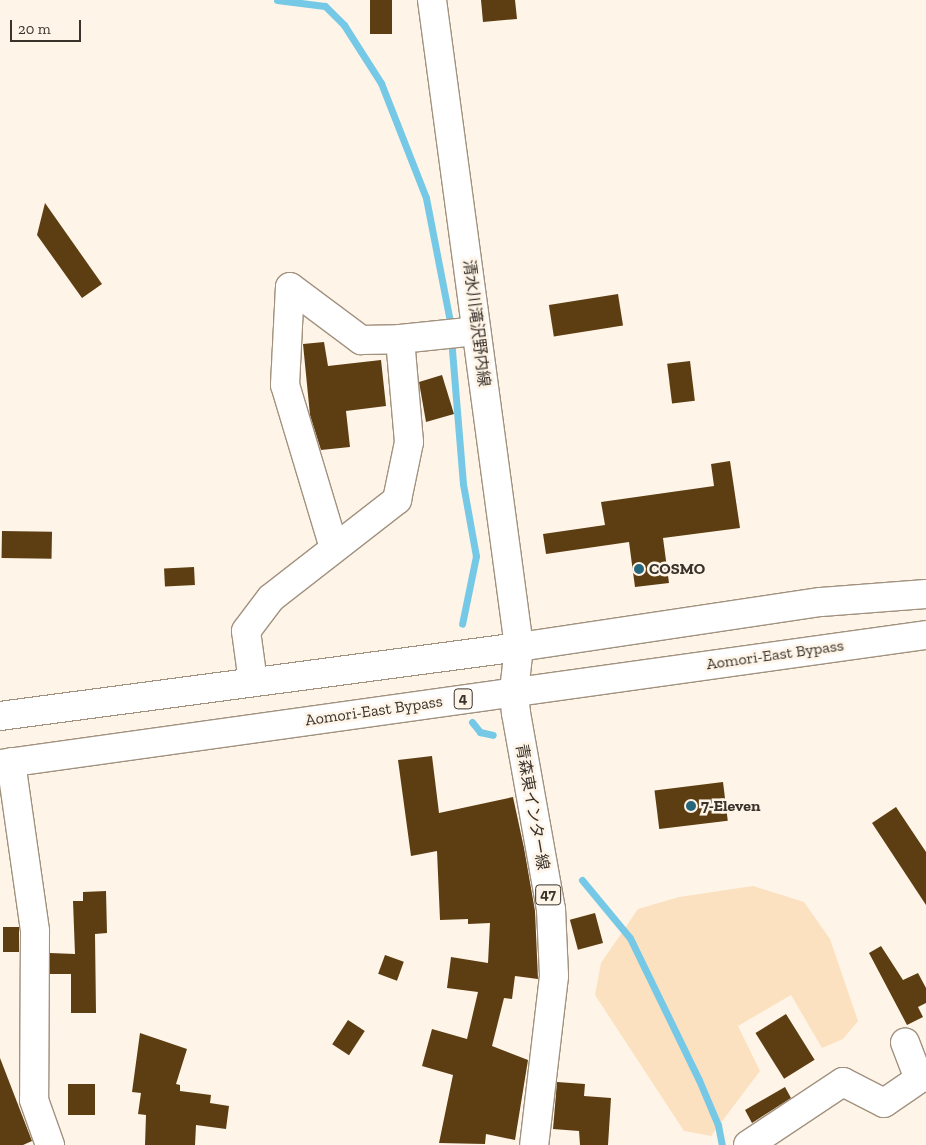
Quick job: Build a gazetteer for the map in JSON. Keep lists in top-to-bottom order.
{
  "streets": {
    "main road": [
      "清水川滝沢野内線",
      "Aomori-East Bypass",
      "4",
      "青森東インター線",
      "47"
    ]
  },
  "crossings": [
    ["清水川滝沢野内線", "青森東インター線"],
    ["Aomori-East Bypass", "青森東インター線"]
  ],
  "places": ["COSMO", "7-Eleven"],
  "scale_bar": "20 m"
}
